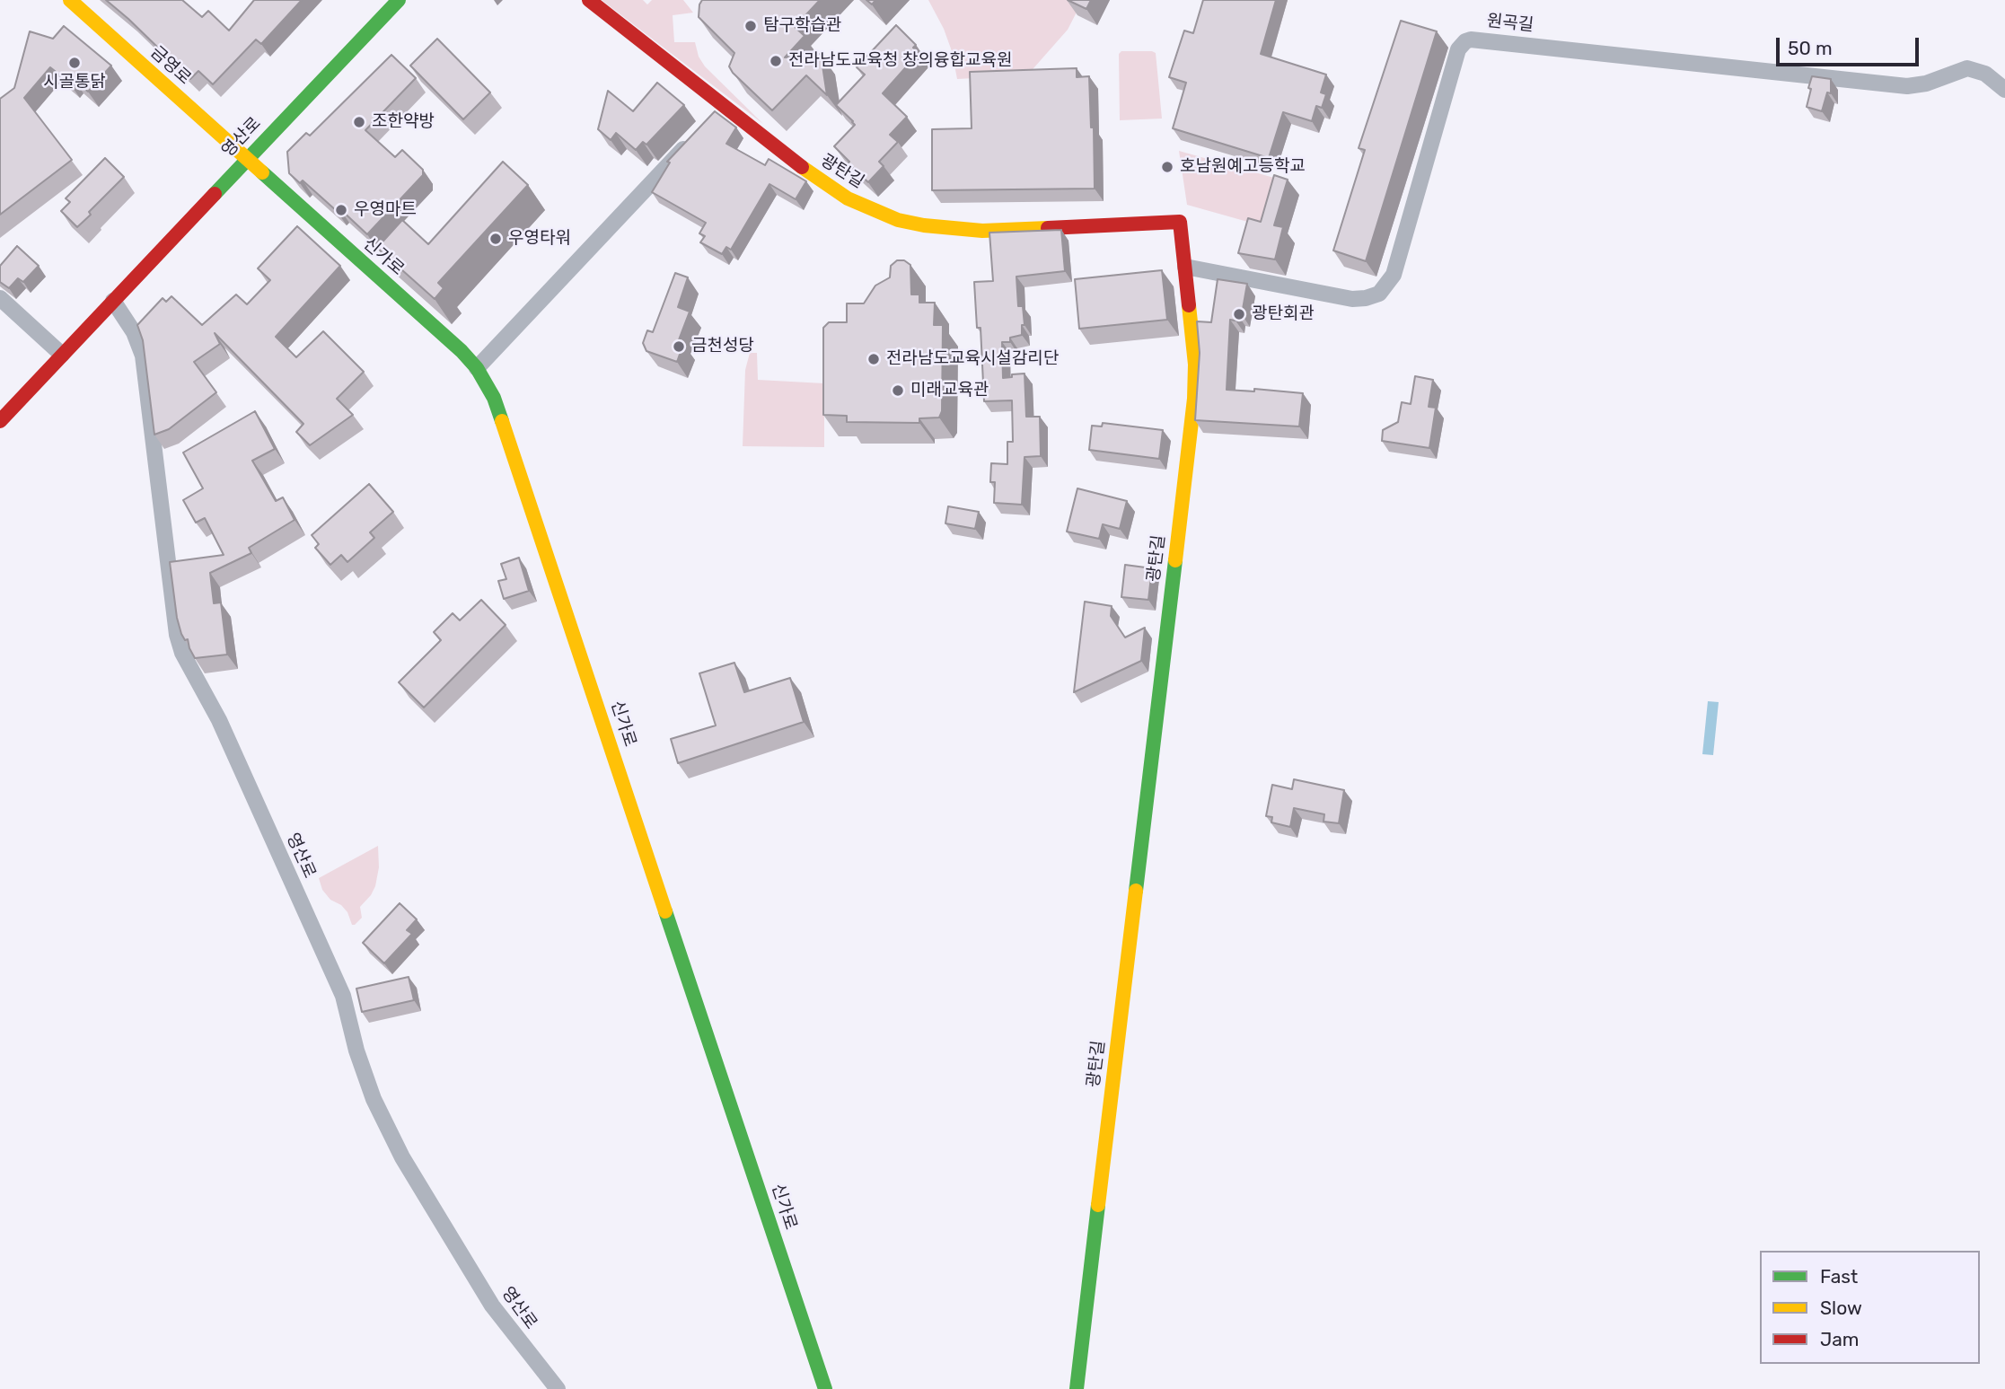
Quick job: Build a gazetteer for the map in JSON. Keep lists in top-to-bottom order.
{
  "streets": {
    "street": [
      "원곡길",
      "금영로",
      "영산로",
      "광탄길",
      "신가로"
    ]
  },
  "crossings": [
    ["원곡길", "광탄길"],
    ["금영로", "영산로"],
    ["금영로", "신가로"],
    ["영산로", "신가로"]
  ],
  "places": [
    "탐구학습관",
    "전라남도교육청 창의융합교육원",
    "시골통닭",
    "조한약방",
    "호남원예고등학교",
    "우영마트",
    "우영타워",
    "광탄회관",
    "금천성당",
    "전라남도교육시설감리단",
    "미래교육관"
  ],
  "legend": ["Fast", "Slow", "Jam"],
  "scale_bar": "50 m"
}
